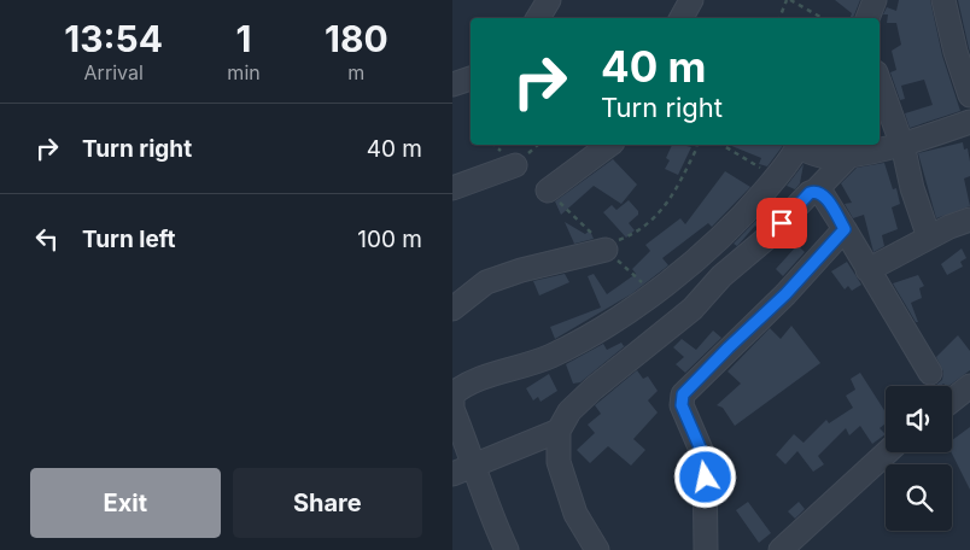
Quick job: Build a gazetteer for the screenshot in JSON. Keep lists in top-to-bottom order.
{
  "page": {
    "eta": [
      "13:54",
      "Arrival",
      "1",
      "min",
      "180",
      "m"
    ],
    "turn": ["40 m", "Turn right"],
    "list": [
      {
        "name": "Turn right",
        "value": "40 m"
      },
      {
        "name": "Turn left",
        "value": "100 m"
      }
    ],
    "buttons": ["Exit", "Share"]
  }
}
